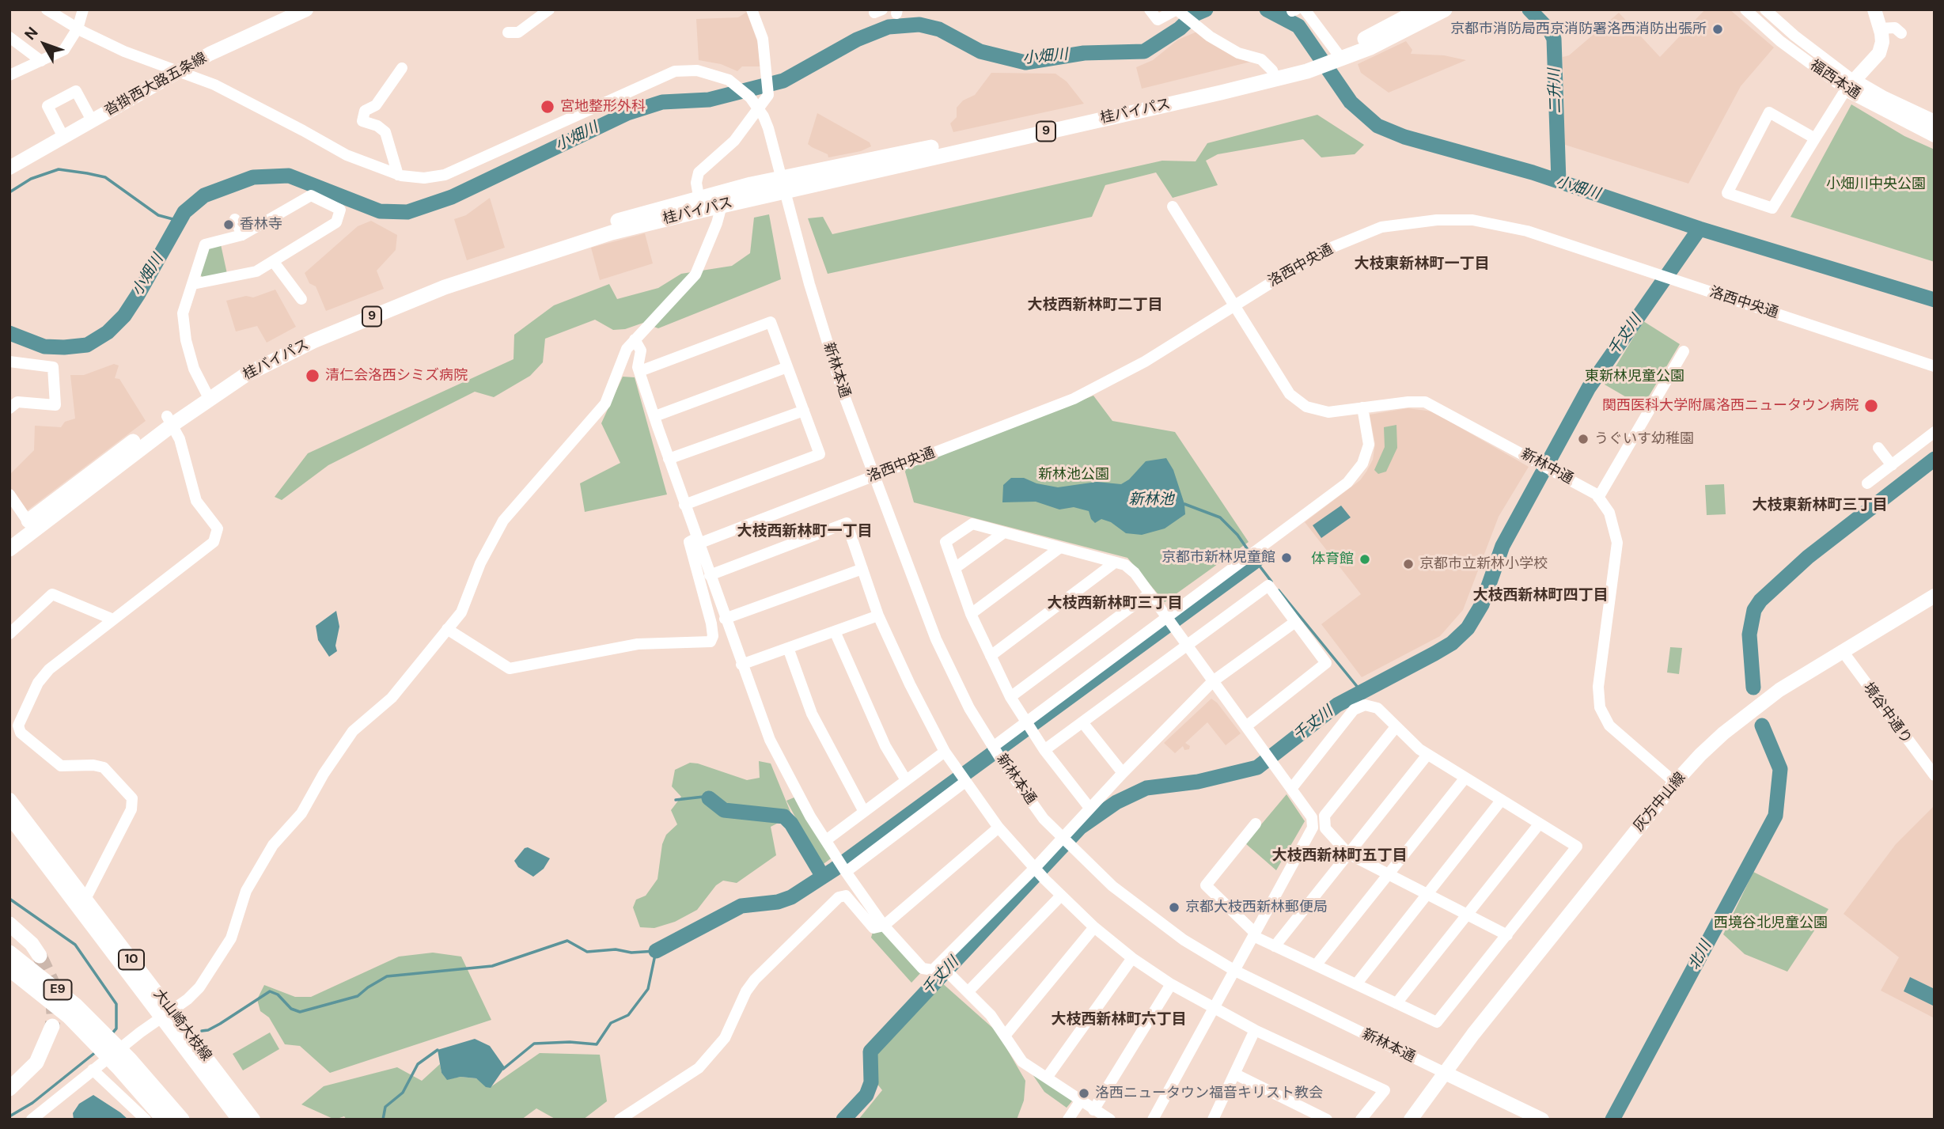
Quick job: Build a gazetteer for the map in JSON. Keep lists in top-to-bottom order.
{
  "streets": {
    "highway": ["桂バイパス", "9", "E9"],
    "main road": [
      "福西本通",
      "沓掛西大路五条線",
      "新林本通",
      "灰方中山線",
      "10",
      "大山崎大枝線"
    ],
    "street": ["洛西中央通", "新林中通", "境谷中通り"]
  },
  "crossings": [
    ["桂バイパス", "新林本通"],
    ["洛西中央通", "新林本通"],
    ["洛西中央通", "新林中通"],
    ["新林本通", "灰方中山線"],
    ["境谷中通り", "灰方中山線"]
  ],
  "districts": [
    "大枝東新林町一丁目",
    "大枝西新林町二丁目",
    "大枝東新林町三丁目",
    "大枝西新林町一丁目",
    "大枝西新林町四丁目",
    "大枝西新林町三丁目",
    "大枝西新林町五丁目",
    "大枝西新林町六丁目"
  ],
  "water": [
    "小畑川",
    "二升川",
    "千丈川",
    "新林池",
    "北川"
  ],
  "parks": [
    "小畑川中央公園",
    "東新林児童公園",
    "新林池公園",
    "西境谷北児童公園"
  ],
  "places": [
    "京都市消防局西京消防署洛西消防出張所",
    "宮地整形外科",
    "香林寺",
    "清仁会洛西シミズ病院",
    "関西医科大学附属洛西ニュータウン病院",
    "うぐいす幼稚園",
    "京都市新林児童館",
    "体育館",
    "京都市立新林小学校",
    "京都大枝西新林郵便局",
    "洛西ニュータウン福音キリスト教会"
  ],
  "north": "top left"
}
